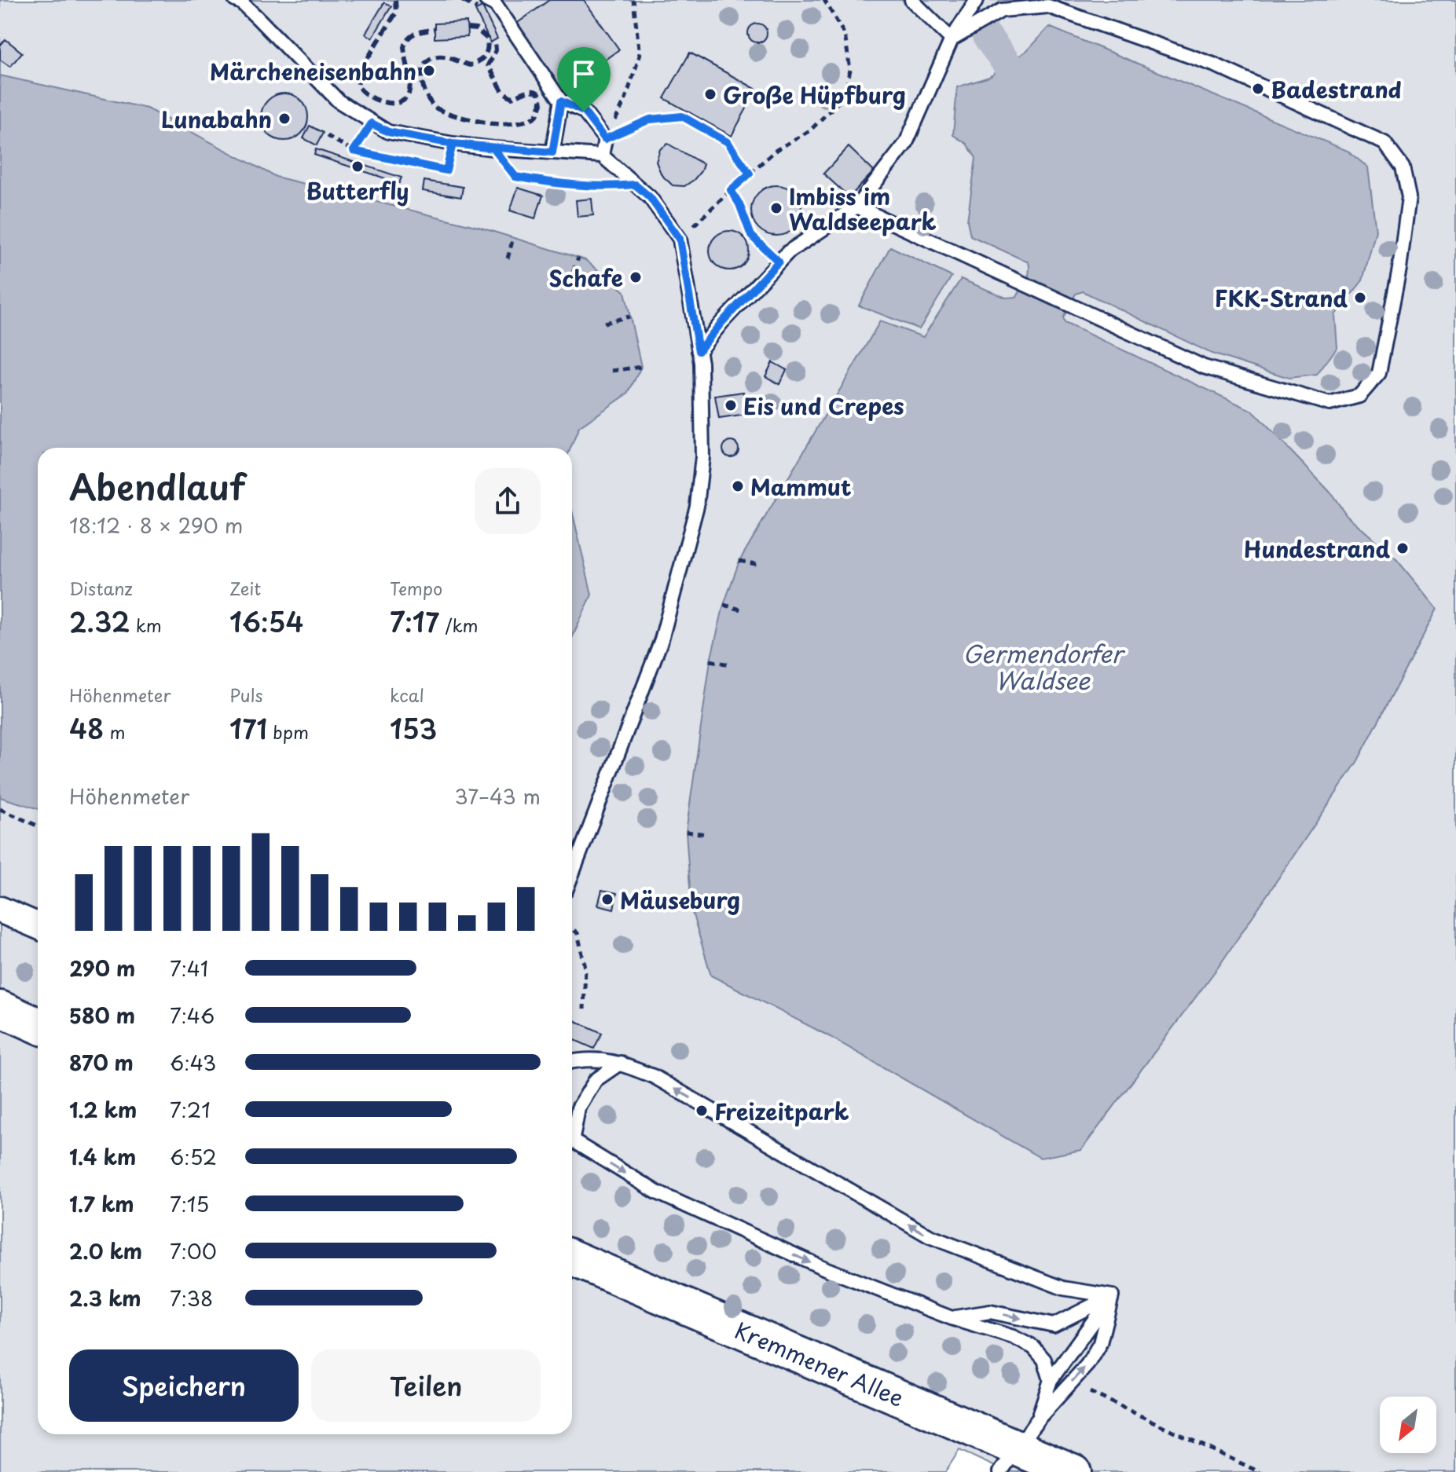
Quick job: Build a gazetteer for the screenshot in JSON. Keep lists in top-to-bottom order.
{
  "streets": {
    "main road": ["Kremmener Allee"]
  },
  "water": ["Germendorfer Waldsee"],
  "places": [
    "Märcheneisenbahn",
    "Badestrand",
    "Große Hüpfburg",
    "Lunabahn",
    "Butterfly",
    "Imbiss im Waldseepark",
    "Schafe",
    "FKK-Strand",
    "Eis und Crepes",
    "Mammut",
    "Hundestrand",
    "Mäuseburg",
    "Freizeitpark"
  ],
  "north": "bottom left",
  "page": {
    "heading": ["Abendlauf", "18:12 · 8 × 290 m"],
    "stats": [
      ["Distanz", "2.32 km"],
      ["Zeit", "16:54"],
      ["Tempo", "7:17 /km"],
      ["Höhenmeter", "48 m"],
      ["Puls", "171 bpm"],
      ["kcal", "153"]
    ],
    "chart": ["Höhenmeter", "37–43 m"],
    "list": [
      {
        "name": "290 m",
        "note": "7:41"
      },
      {
        "name": "580 m",
        "note": "7:46"
      },
      {
        "name": "870 m",
        "note": "6:43"
      },
      {
        "name": "1.2 km",
        "note": "7:21"
      },
      {
        "name": "1.4 km",
        "note": "6:52"
      },
      {
        "name": "1.7 km",
        "note": "7:15"
      },
      {
        "name": "2.0 km",
        "note": "7:00"
      },
      {
        "name": "2.3 km",
        "note": "7:38"
      }
    ],
    "buttons": ["Speichern", "Teilen"]
  }
}
